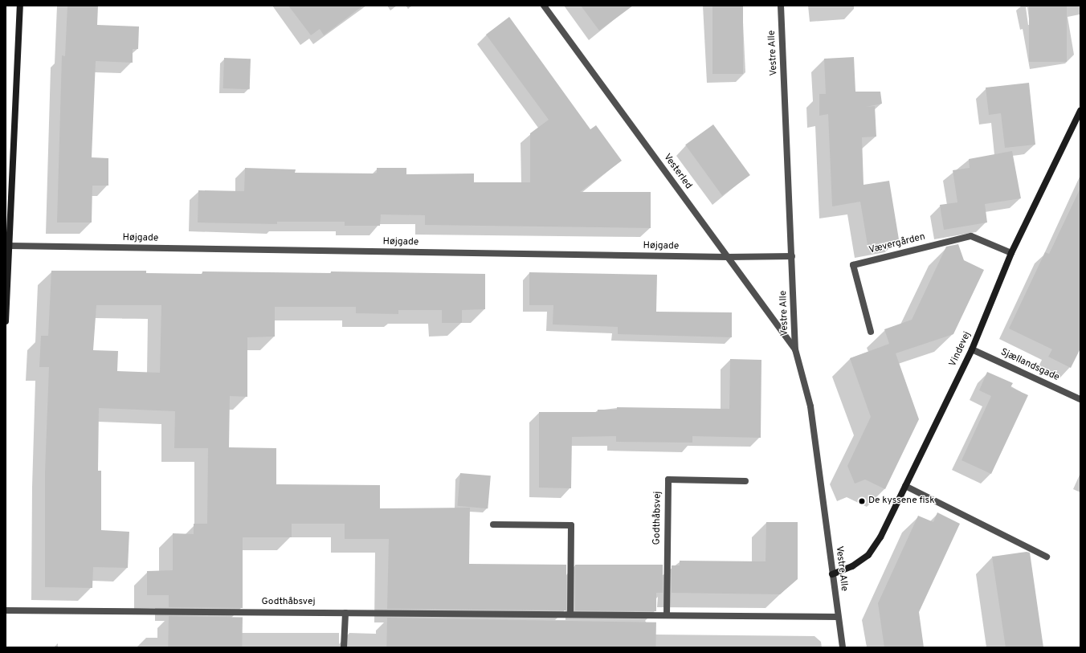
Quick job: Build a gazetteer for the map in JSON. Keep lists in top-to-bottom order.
{
  "streets": {
    "street": [
      "Vestre Alle",
      "Vesterled",
      "Højgade",
      "Vævergården",
      "Vindevej",
      "Sjællandsgade",
      "Godthåbsvej"
    ]
  },
  "crossings": [
    ["Vestre Alle", "Vesterled"],
    ["Vestre Alle", "Højgade"],
    ["Vestre Alle", "Vindevej"],
    ["Vestre Alle", "Godthåbsvej"],
    ["Vesterled", "Højgade"],
    ["Vævergården", "Vindevej"],
    ["Vindevej", "Sjællandsgade"]
  ],
  "places": ["De kyssene fisk"]
}
